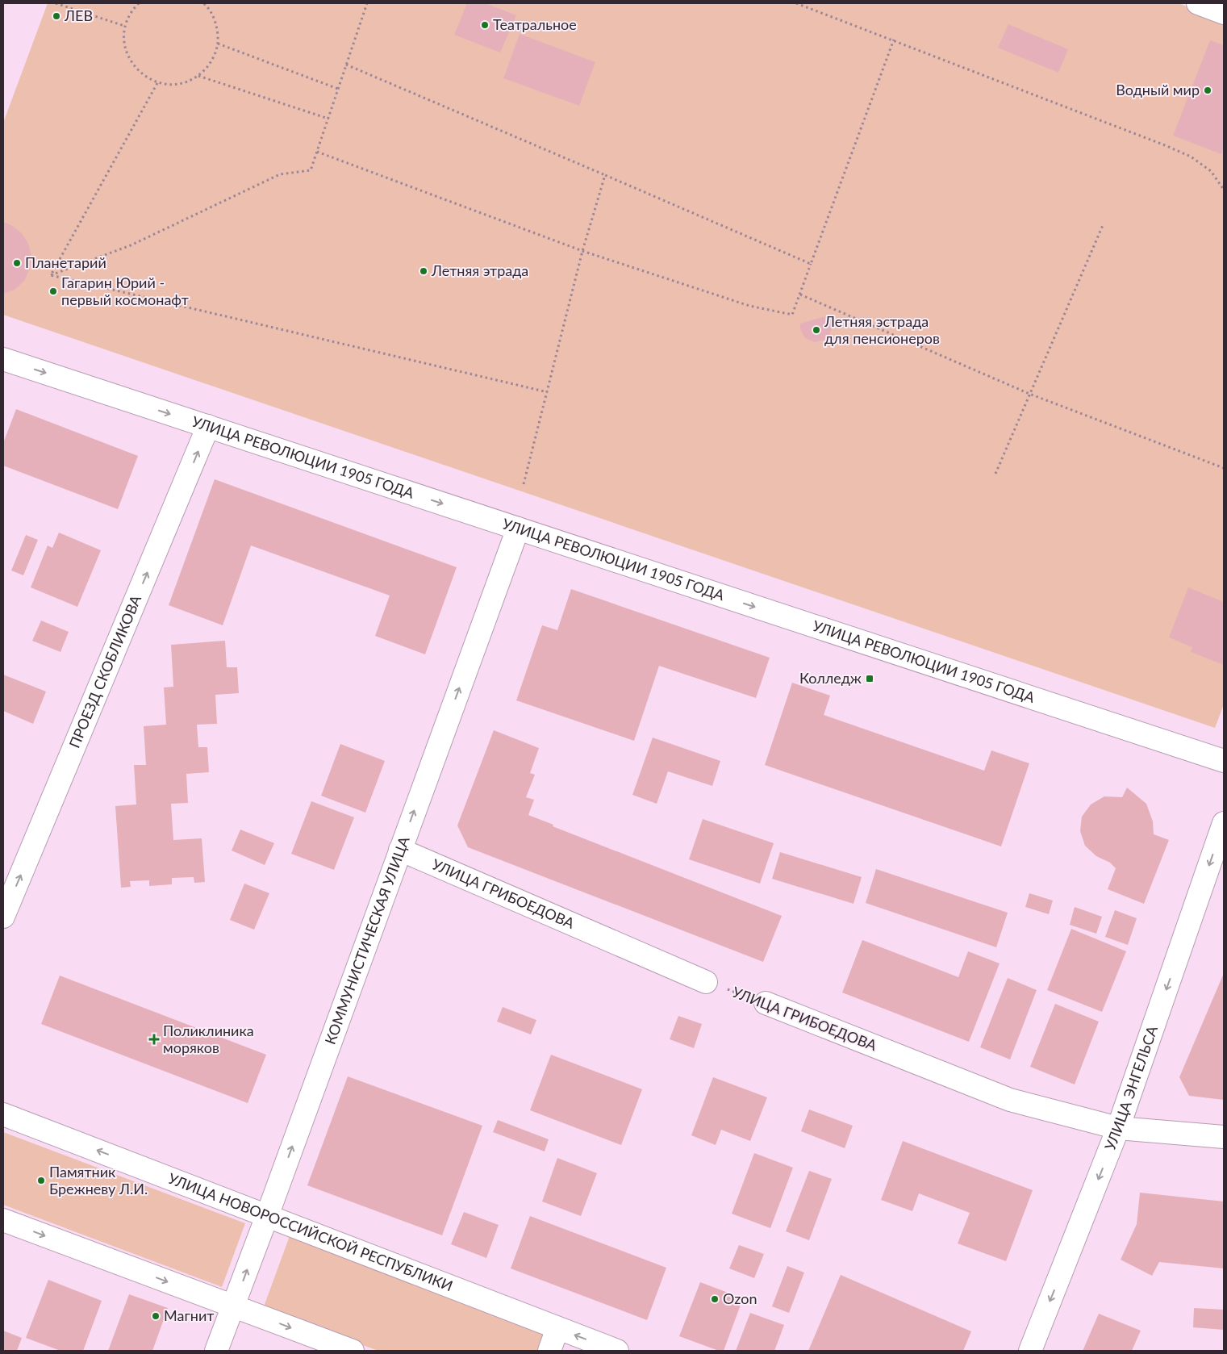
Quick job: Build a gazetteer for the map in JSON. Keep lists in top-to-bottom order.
{
  "streets": {
    "street": [
      "УЛИЦА РЕВОЛЮЦИИ 1905 ГОДА",
      "ПРОЕЗД СКОБЛИКОВА",
      "УЛИЦА ГРИБОЕДОВА",
      "КОММУНИСТИЧЕСКАЯ УЛИЦА",
      "УЛИЦА ЭНГЕЛЬСА",
      "УЛИЦА НОВОРОССИЙСКОЙ РЕСПУБЛИКИ"
    ]
  },
  "crossings": [
    ["УЛИЦА РЕВОЛЮЦИИ 1905 ГОДА", "ПРОЕЗД СКОБЛИКОВА"],
    ["УЛИЦА РЕВОЛЮЦИИ 1905 ГОДА", "КОММУНИСТИЧЕСКАЯ УЛИЦА"],
    ["УЛИЦА ГРИБОЕДОВА", "КОММУНИСТИЧЕСКАЯ УЛИЦА"],
    ["УЛИЦА ГРИБОЕДОВА", "УЛИЦА ЭНГЕЛЬСА"],
    ["КОММУНИСТИЧЕСКАЯ УЛИЦА", "УЛИЦА НОВОРОССИЙСКОЙ РЕСПУБЛИКИ"]
  ],
  "one_way": [
    "УЛИЦА РЕВОЛЮЦИИ 1905 ГОДА",
    "ПРОЕЗД СКОБЛИКОВА",
    "КОММУНИСТИЧЕСКАЯ УЛИЦА",
    "УЛИЦА ЭНГЕЛЬСА"
  ],
  "places": {
    "other": [
      "ЛЕВ",
      "Театральное",
      "Водный мир",
      "Планетарий",
      "Летняя этрада",
      "Гагарин Юрий - первый космонафт",
      "Летняя эстрада для пенсионеров",
      "Памятник Брежневу Л.И.",
      "Ozon",
      "Магнит"
    ],
    "transit": ["Колледж"],
    "health": ["Поликлиника моряков"]
  }
}
